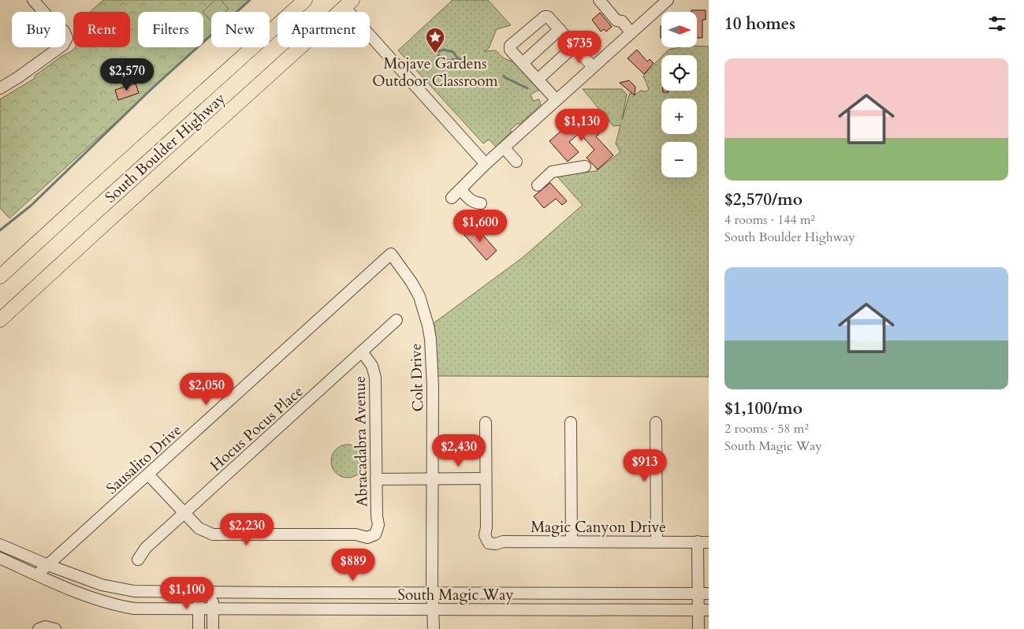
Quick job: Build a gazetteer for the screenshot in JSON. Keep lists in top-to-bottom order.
{
  "streets": {
    "main road": ["South Boulder Highway"],
    "street": [
      "Colt Drive",
      "Hocus Pocus Place",
      "Abracadabra Avenue",
      "Sausalito Drive",
      "Magic Canyon Drive",
      "South Magic Way"
    ]
  },
  "crossings": [
    ["Colt Drive", "Sausalito Drive"],
    ["Colt Drive", "South Magic Way"],
    ["Hocus Pocus Place", "Abracadabra Avenue"],
    ["Sausalito Drive", "South Magic Way"]
  ],
  "places": {
    "place": ["Mojave Gardens Outdoor Classroom"]
  },
  "north": "right",
  "page": {
    "heading": "10 homes",
    "map_buttons": ["+", "−"],
    "chip": [
      "Buy",
      "Rent",
      "Filters",
      "New",
      "Apartment"
    ],
    "price": [
      "$735",
      "$2,570",
      "$1,130",
      "$1,600",
      "$2,050",
      "$2,430",
      "$913",
      "$2,230",
      "$889",
      "$1,100"
    ],
    "list": [
      {
        "name": "$2,570/mo",
        "note": "4 rooms · 144 m² · South Boulder Highway"
      },
      {
        "name": "$1,100/mo",
        "note": "2 rooms · 58 m² · South Magic Way"
      }
    ]
  }
}
